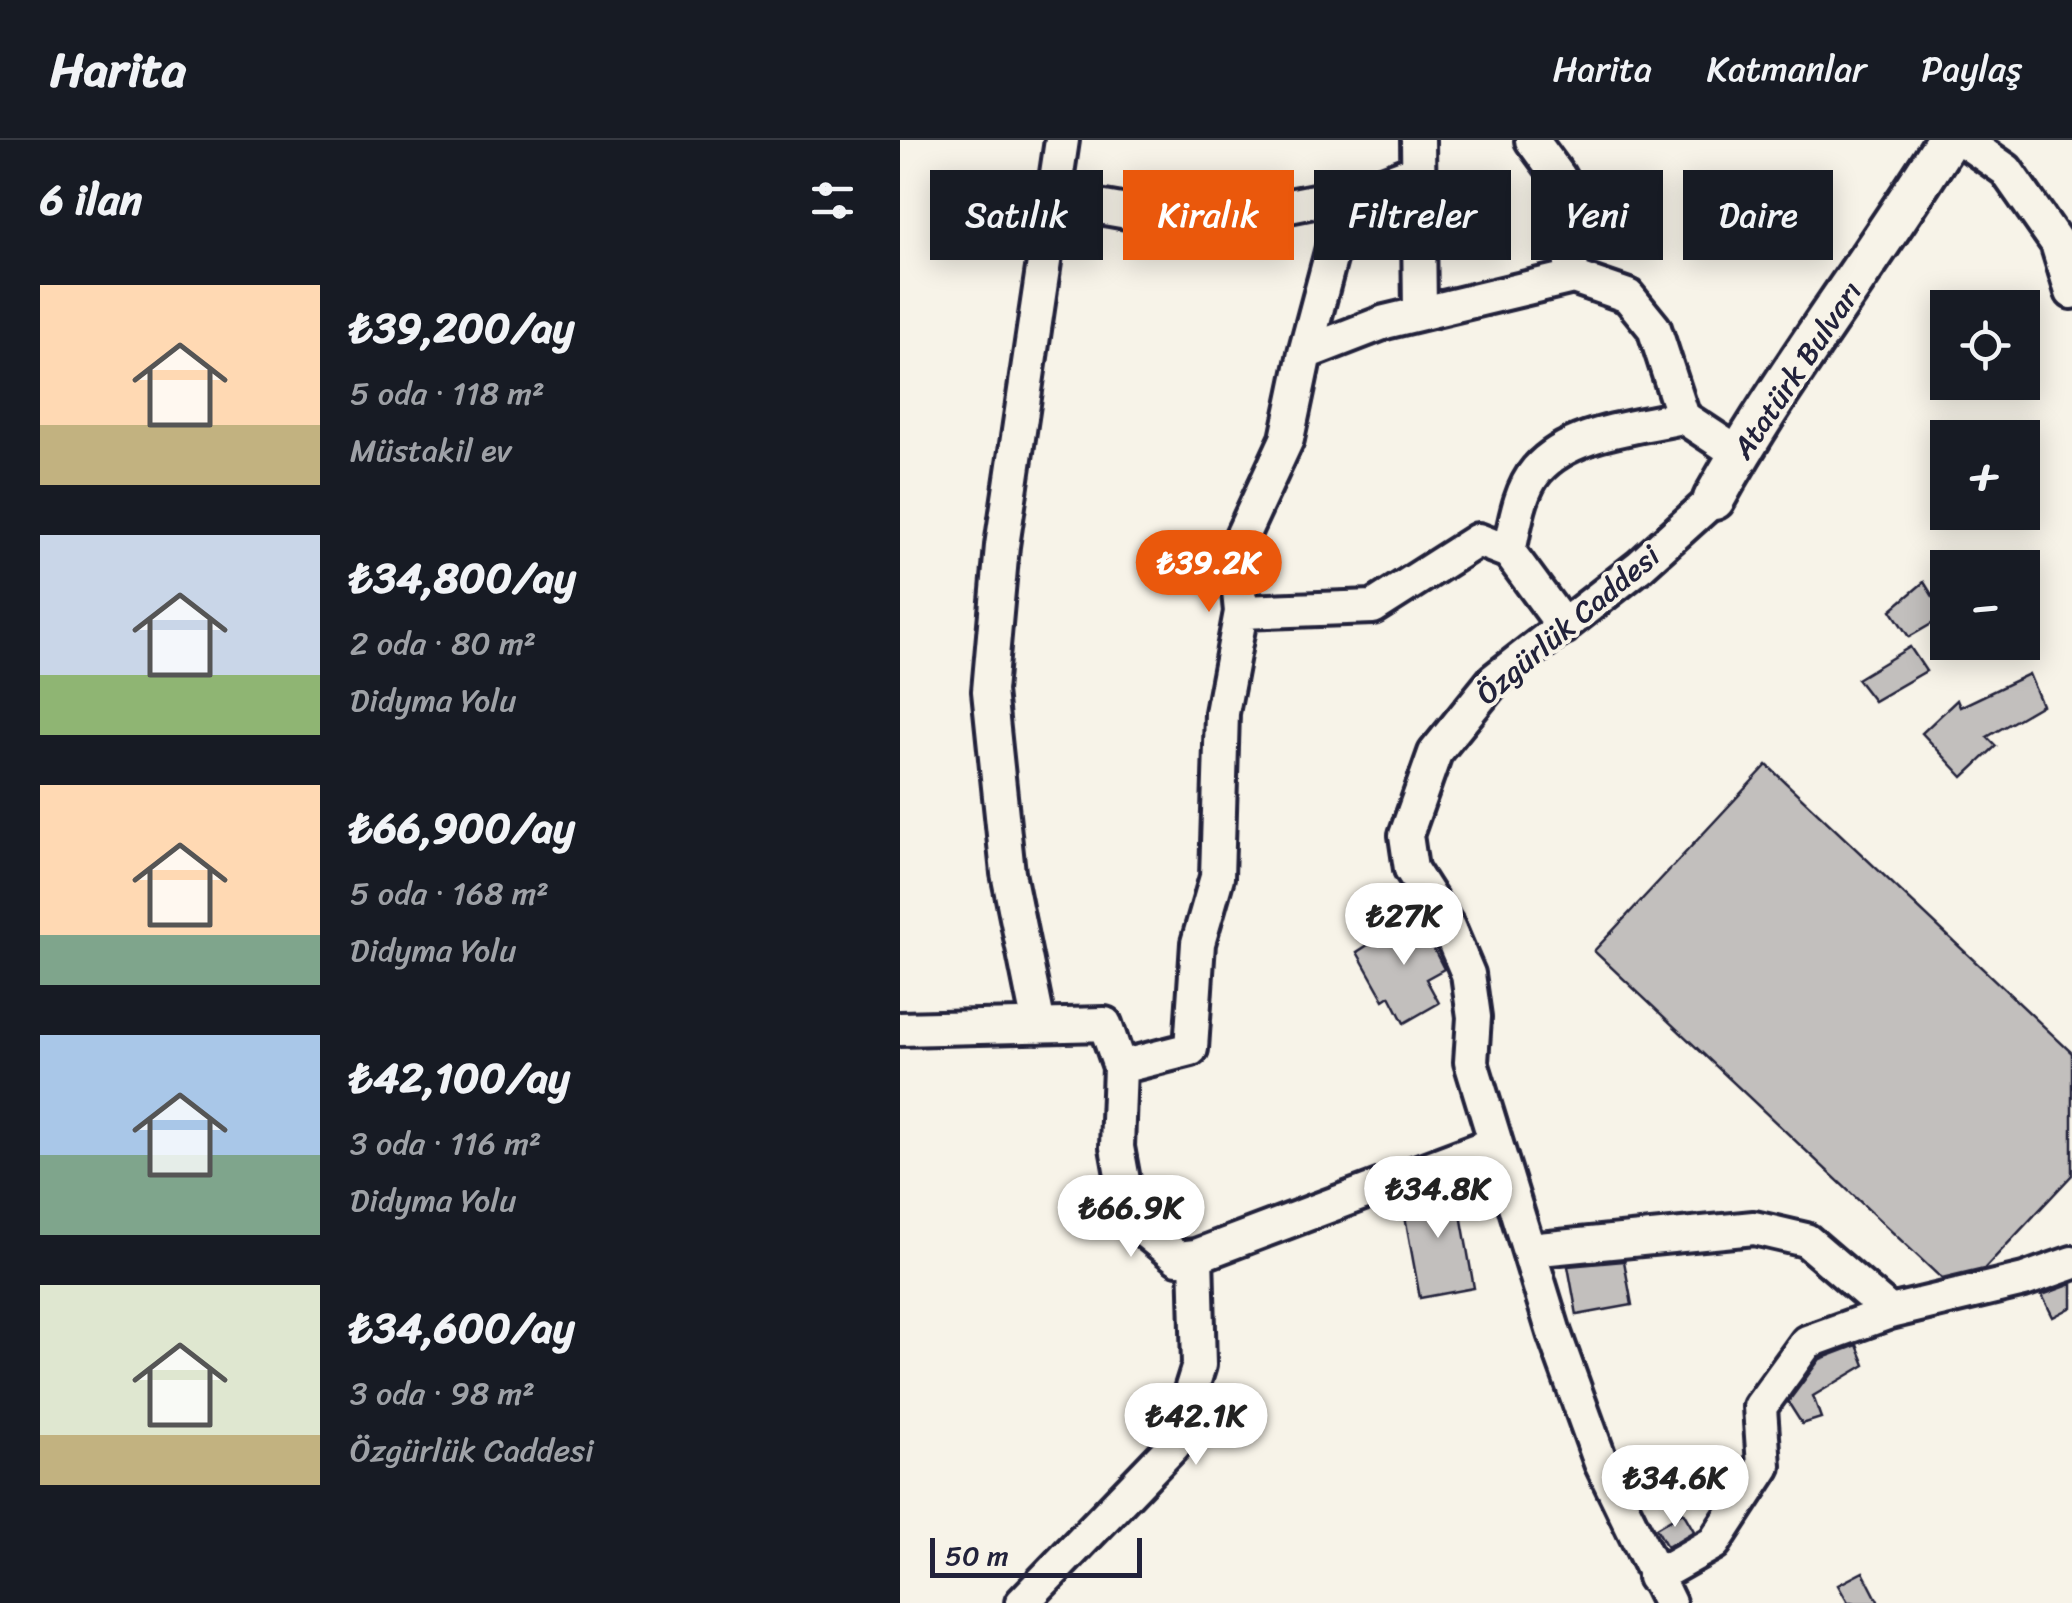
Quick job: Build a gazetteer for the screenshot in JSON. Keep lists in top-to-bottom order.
{
  "streets": {
    "main road": ["Atatürk Bulvarı"],
    "street": ["Özgürlük Caddesi"]
  },
  "crossings": [
    ["Atatürk Bulvarı", "Özgürlük Caddesi"]
  ],
  "scale_bar": "50 m",
  "page": {
    "header": "Harita",
    "nav": ["Harita", "Katmanlar", "Paylaş"],
    "heading": "6 ilan",
    "chip": [
      "Satılık",
      "Kiralık",
      "Filtreler",
      "Yeni",
      "Daire"
    ],
    "list": [
      {
        "name": "₺39,200/ay",
        "note": "5 oda · 118 m² · Müstakil ev"
      },
      {
        "name": "₺34,800/ay",
        "note": "2 oda · 80 m² · Didyma Yolu"
      },
      {
        "name": "₺66,900/ay",
        "note": "5 oda · 168 m² · Didyma Yolu"
      },
      {
        "name": "₺42,100/ay",
        "note": "3 oda · 116 m² · Didyma Yolu"
      },
      {
        "name": "₺34,600/ay",
        "note": "3 oda · 98 m² · Özgürlük Caddesi"
      }
    ],
    "map_buttons": ["+", "−"],
    "price": [
      "₺39.2K",
      "₺27K",
      "₺34.8K",
      "₺66.9K",
      "₺42.1K",
      "₺34.6K"
    ],
    "scale": "50 m"
  }
}
